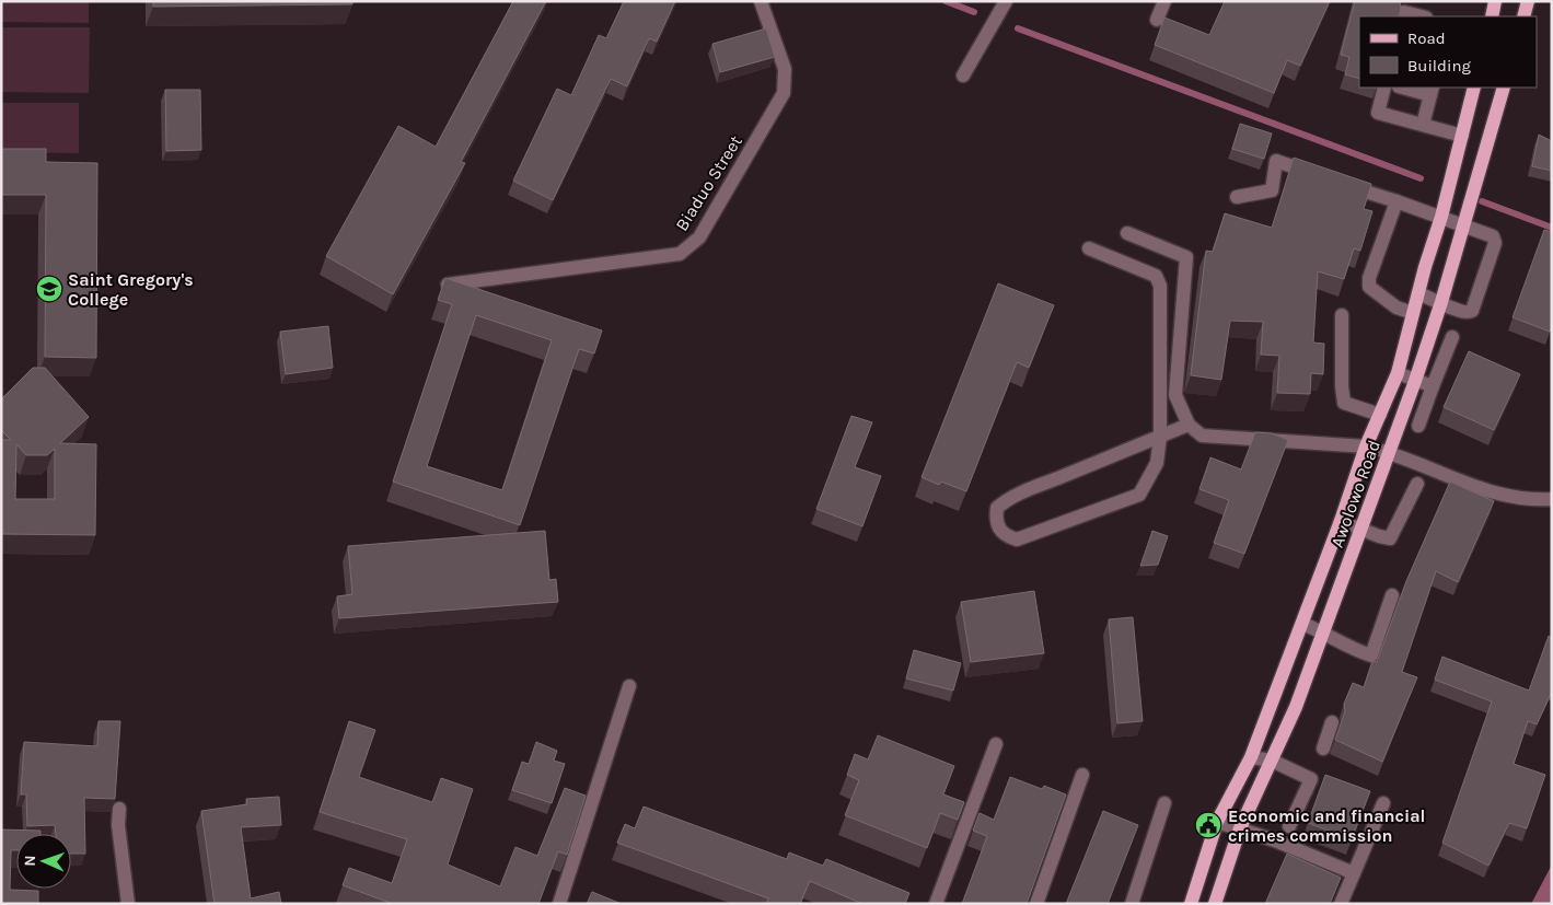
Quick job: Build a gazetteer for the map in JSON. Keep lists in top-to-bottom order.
{
  "streets": {
    "main road": ["Awolowo Road"],
    "street": ["Biaduo Street"]
  },
  "places": {
    "school or university": ["Saint Gregory's College"],
    "public building": ["Economic and financial crimes commission"]
  },
  "legend": ["Road", "Building"],
  "north": "left"
}
